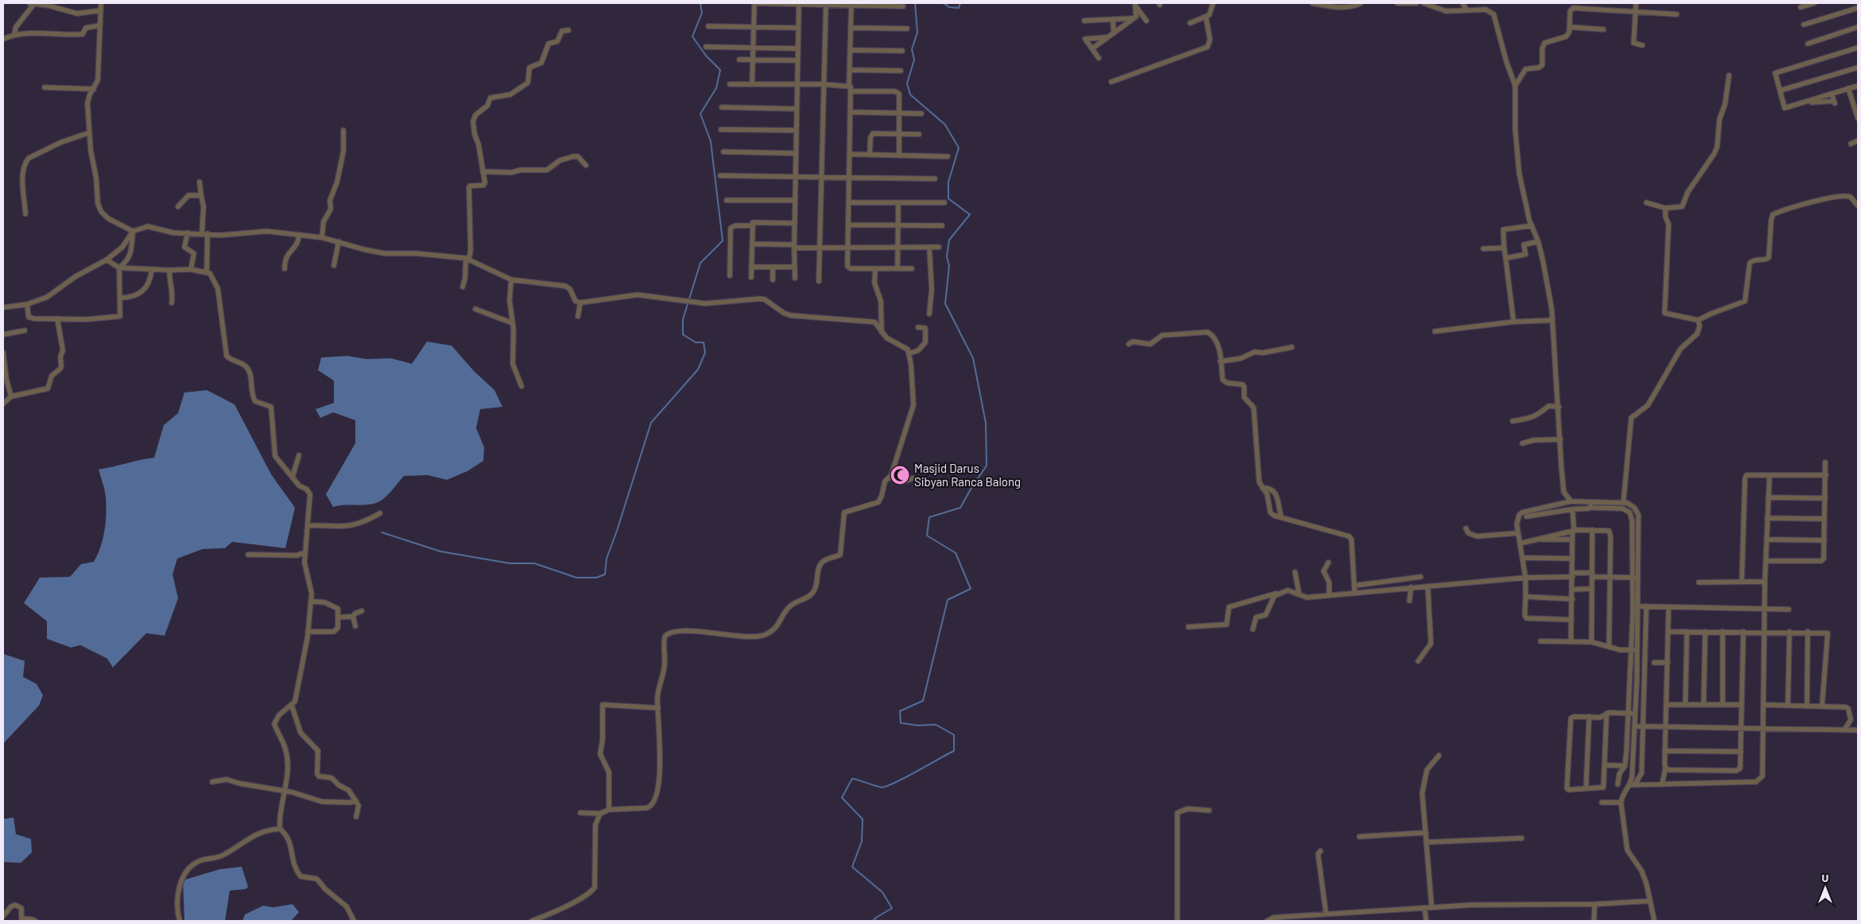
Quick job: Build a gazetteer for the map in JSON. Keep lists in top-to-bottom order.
{
  "places": {
    "mosque": ["Masjid Darus Sibyan Ranca Balong"]
  },
  "north": "top"
}
